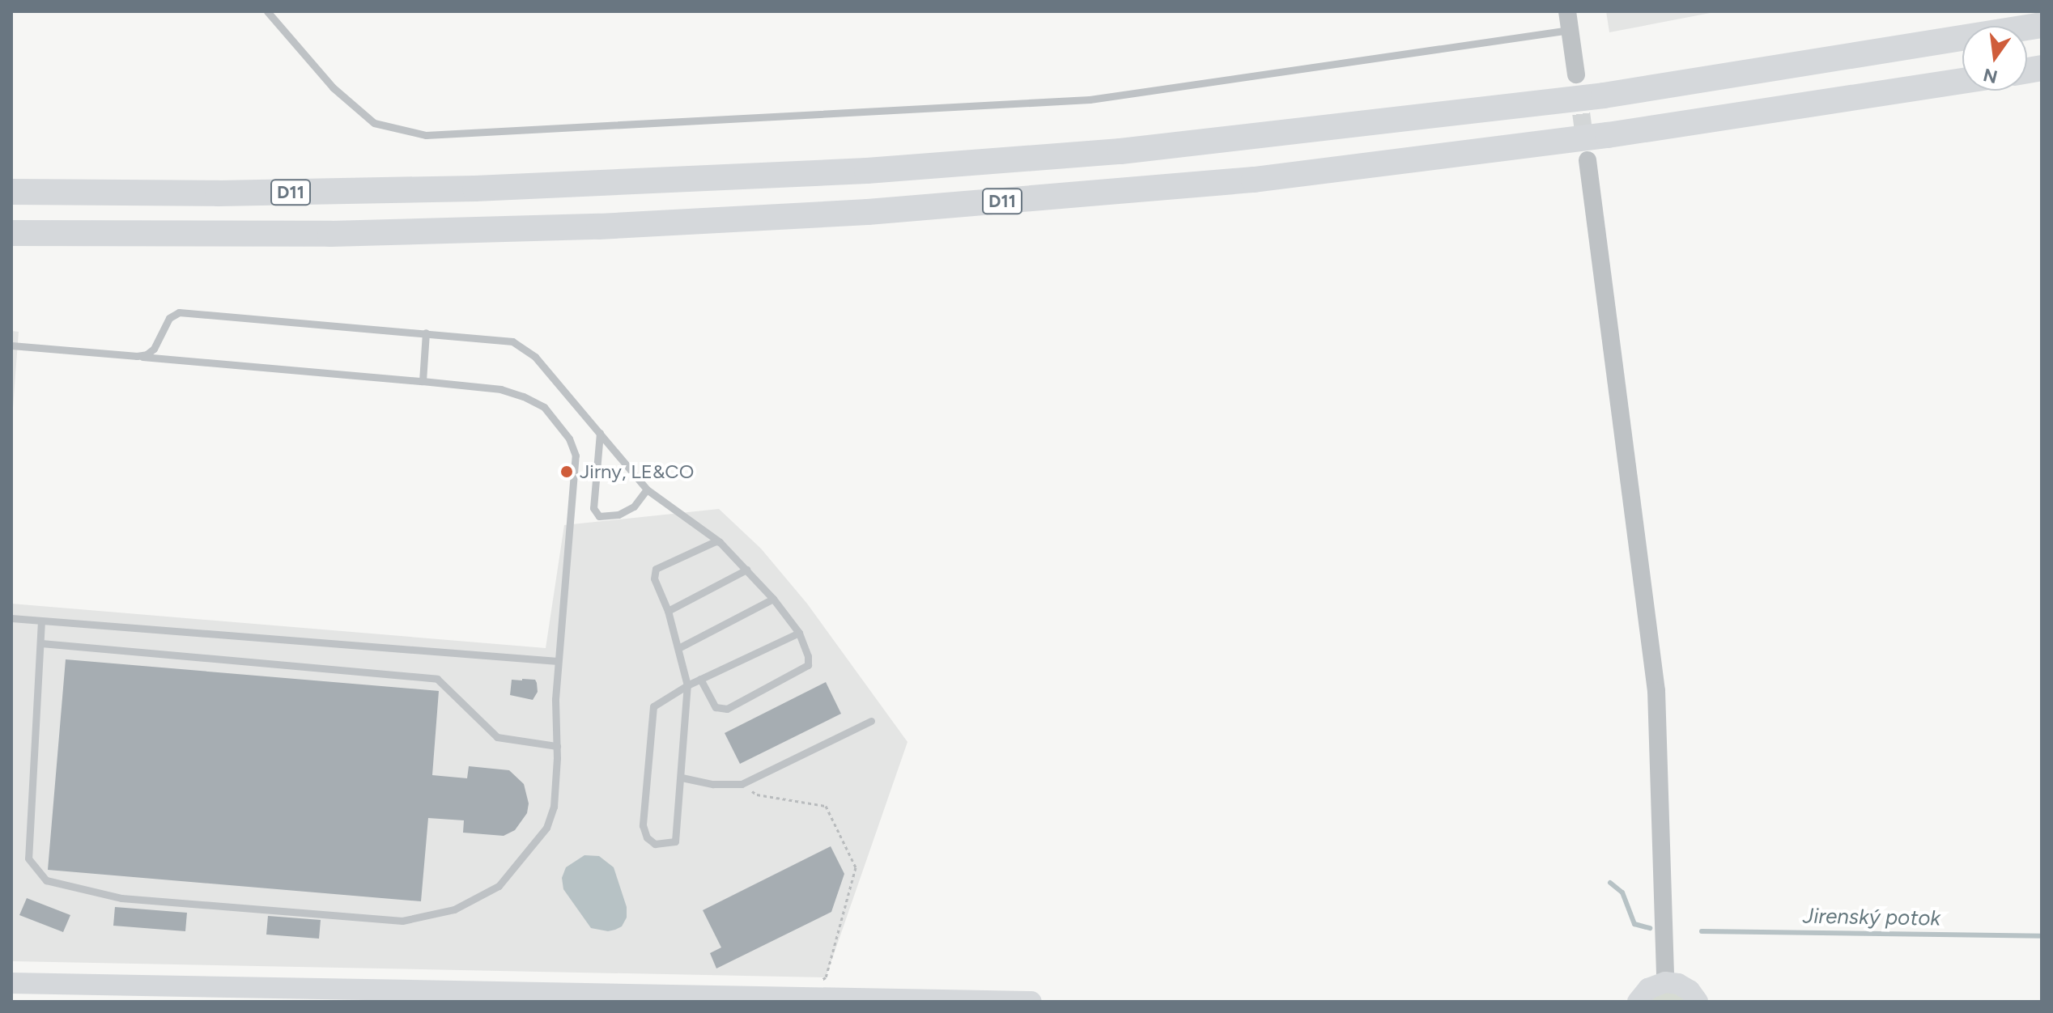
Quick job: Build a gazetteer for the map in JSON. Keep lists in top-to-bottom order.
{
  "streets": {
    "highway": ["D11"]
  },
  "water": ["Jirenský potok"],
  "places": ["Jirny, LE&CO"],
  "north": "bottom"
}
